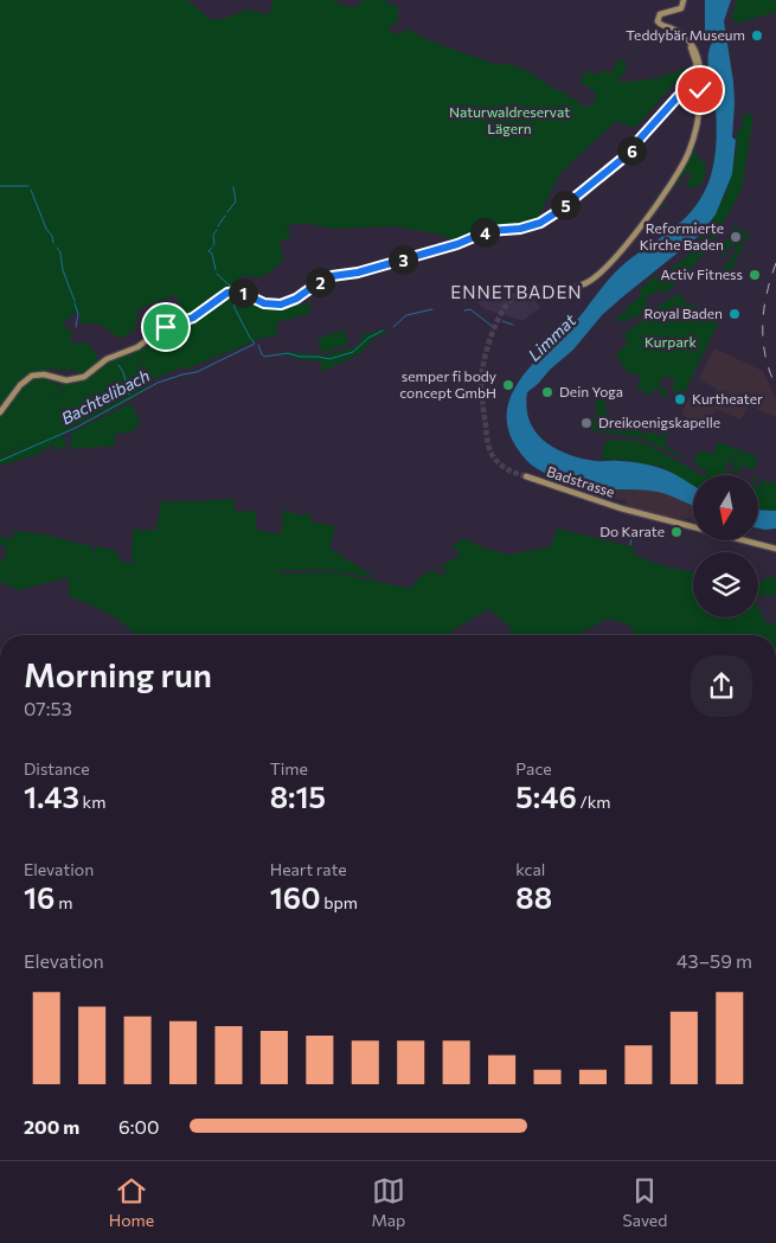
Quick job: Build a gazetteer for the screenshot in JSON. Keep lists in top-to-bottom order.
{
  "streets": {
    "main road": ["Badstrasse"]
  },
  "districts": ["ENNETBADEN"],
  "water": ["Limmat", "Bachtelibach"],
  "parks": ["Naturwaldreservat Lägern", "Kurpark"],
  "places": [
    "Teddybär Museum",
    "Reformierte Kirche Baden",
    "Activ Fitness",
    "Royal Baden",
    "semper fi body concept GmbH",
    "Dein Yoga",
    "Kurtheater",
    "Dreikoenigskapelle",
    "Do Karate"
  ],
  "north": "bottom",
  "page": {
    "pins": [
      "6",
      "5",
      "4",
      "3",
      "2",
      "1"
    ],
    "heading": ["Morning run", "07:53"],
    "stats": [
      ["Distance", "1.43 km"],
      ["Time", "8:15"],
      ["Pace", "5:46 /km"],
      ["Elevation", "16 m"],
      ["Heart rate", "160 bpm"],
      ["kcal", "88"]
    ],
    "chart": ["Elevation", "43–59 m"],
    "list": [
      {
        "name": "200 m",
        "note": "6:00"
      }
    ],
    "tabs": ["Home", "Map", "Saved"]
  }
}
